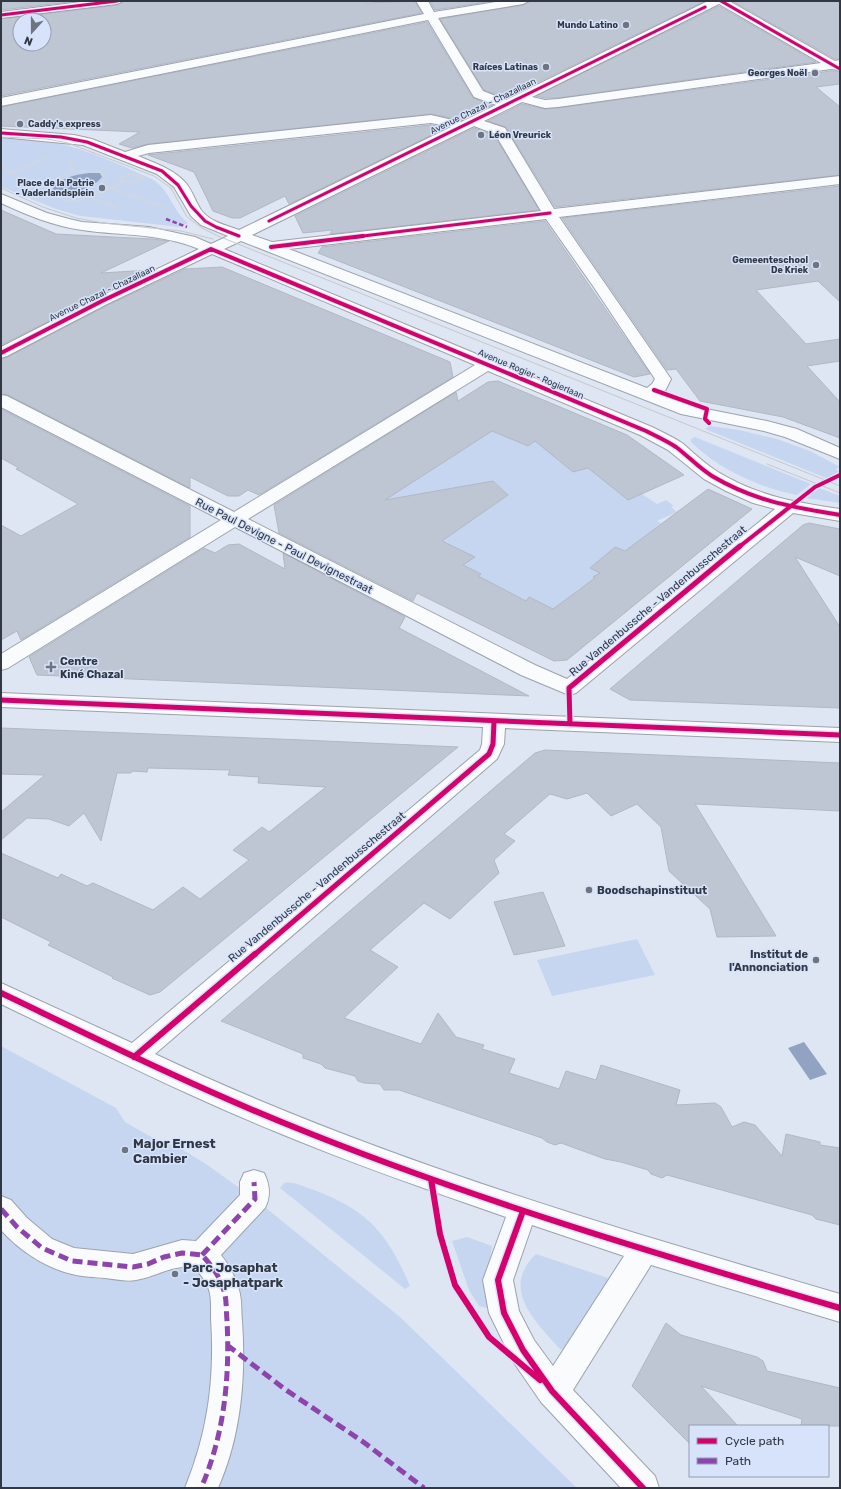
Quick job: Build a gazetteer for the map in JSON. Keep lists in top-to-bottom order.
{
  "streets": {
    "street": [
      "Avenue Chazal - Chazallaan",
      "Avenue Rogier - Rogierlaan",
      "Rue Paul Devigne - Paul Devignestraat",
      "Rue Vandenbussche - Vandenbusschestraat"
    ]
  },
  "crossings": [
    ["Avenue Chazal - Chazallaan", "Avenue Rogier - Rogierlaan"],
    ["Avenue Rogier - Rogierlaan", "Rue Vandenbussche - Vandenbusschestraat"],
    ["Rue Paul Devigne - Paul Devignestraat", "Rue Vandenbussche - Vandenbusschestraat"]
  ],
  "places": {
    "other": [
      "Mundo Latino",
      "Raíces Latinas",
      "Georges Noël",
      "Caddy's express",
      "Léon Vreurick",
      "Place de la Patrie - Vaderlandsplein",
      "Gemeenteschool De Kriek",
      "Boodschapinstituut",
      "Institut de l'Annonciation",
      "Major Ernest Cambier",
      "Parc Josaphat - Josaphatpark"
    ],
    "health": ["Centre Kiné Chazal"]
  },
  "legend": ["Cycle path", "Path"],
  "north": "bottom"
}
